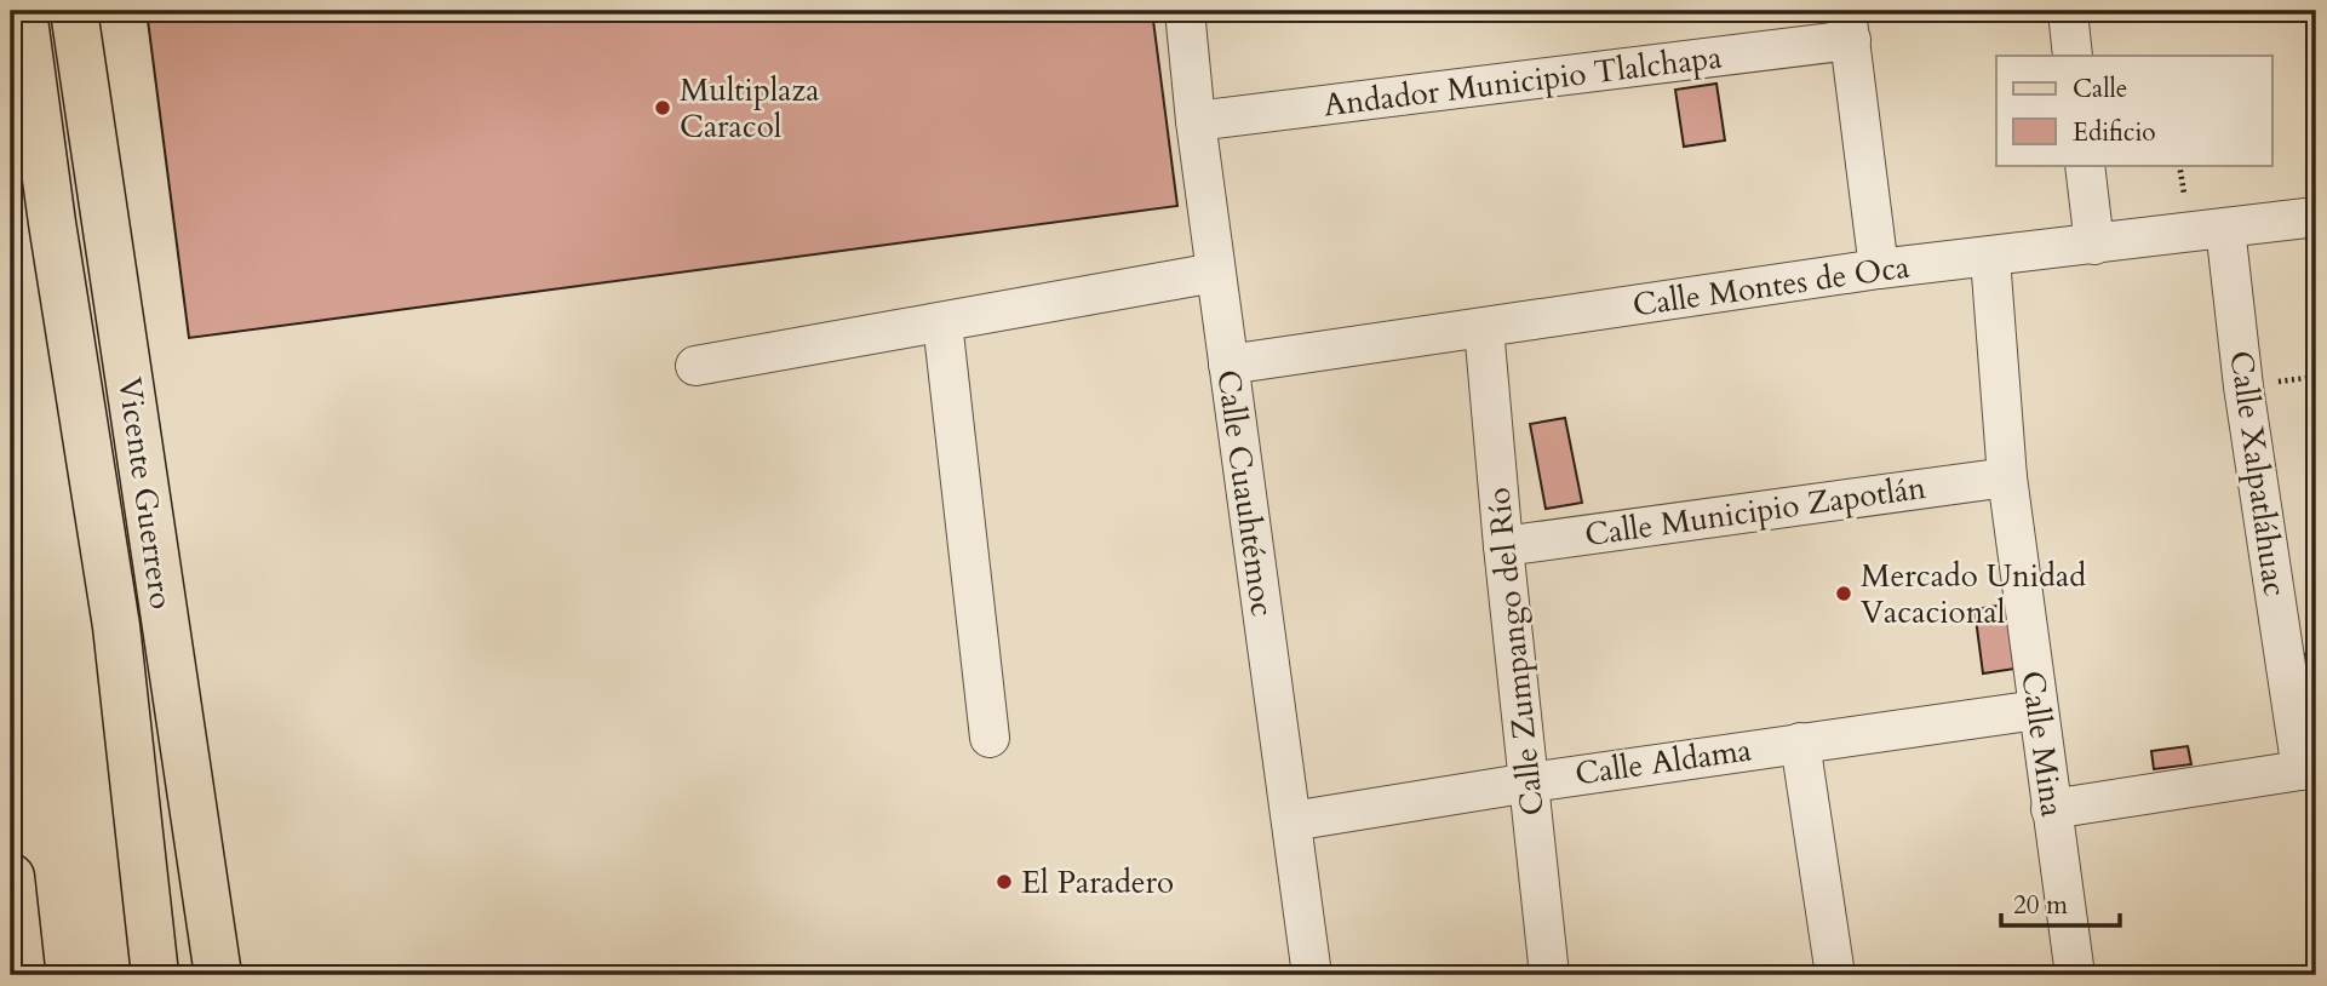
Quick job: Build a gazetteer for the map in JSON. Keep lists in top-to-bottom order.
{
  "streets": {
    "main road": ["Vicente Guerrero"],
    "street": [
      "Andador Municipio Tlalchapa",
      "Calle Montes de Oca",
      "Calle Xalpatláhuac",
      "Calle Cuauhtémoc",
      "Calle Municipio Zapotlán",
      "Calle Zumpango del Río",
      "Calle Mina",
      "Calle Aldama"
    ]
  },
  "crossings": [
    ["Andador Municipio Tlalchapa", "Calle Cuauhtémoc"],
    ["Calle Montes de Oca", "Calle Xalpatláhuac"],
    ["Calle Montes de Oca", "Calle Cuauhtémoc"],
    ["Calle Montes de Oca", "Calle Zumpango del Río"],
    ["Calle Montes de Oca", "Calle Mina"],
    ["Calle Cuauhtémoc", "Calle Aldama"],
    ["Calle Municipio Zapotlán", "Calle Zumpango del Río"],
    ["Calle Municipio Zapotlán", "Calle Mina"],
    ["Calle Zumpango del Río", "Calle Aldama"],
    ["Calle Mina", "Calle Aldama"]
  ],
  "places": ["Multiplaza Caracol", "Mercado Unidad Vacacional", "El Paradero"],
  "legend": ["Calle", "Edificio"],
  "scale_bar": "20 m"
}
